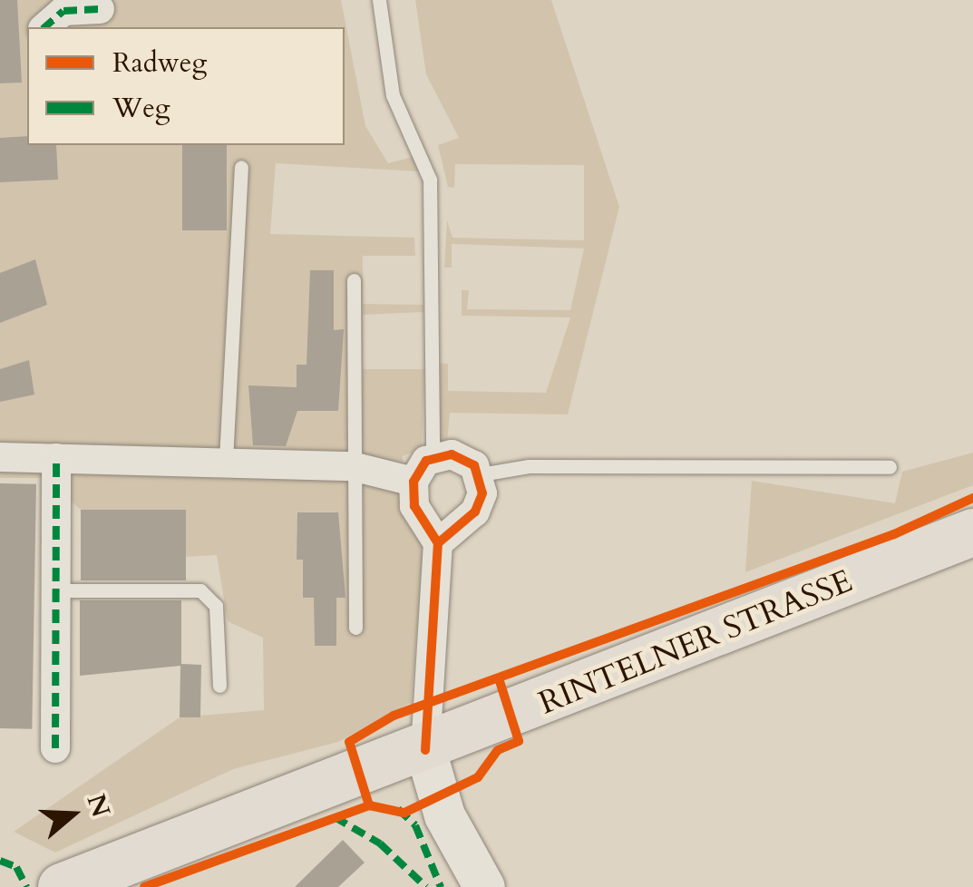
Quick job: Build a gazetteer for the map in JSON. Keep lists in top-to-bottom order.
{
  "streets": {
    "main road": ["RINTELNER STRASSE"]
  },
  "legend": ["Radweg", "Weg"],
  "north": "right"
}
